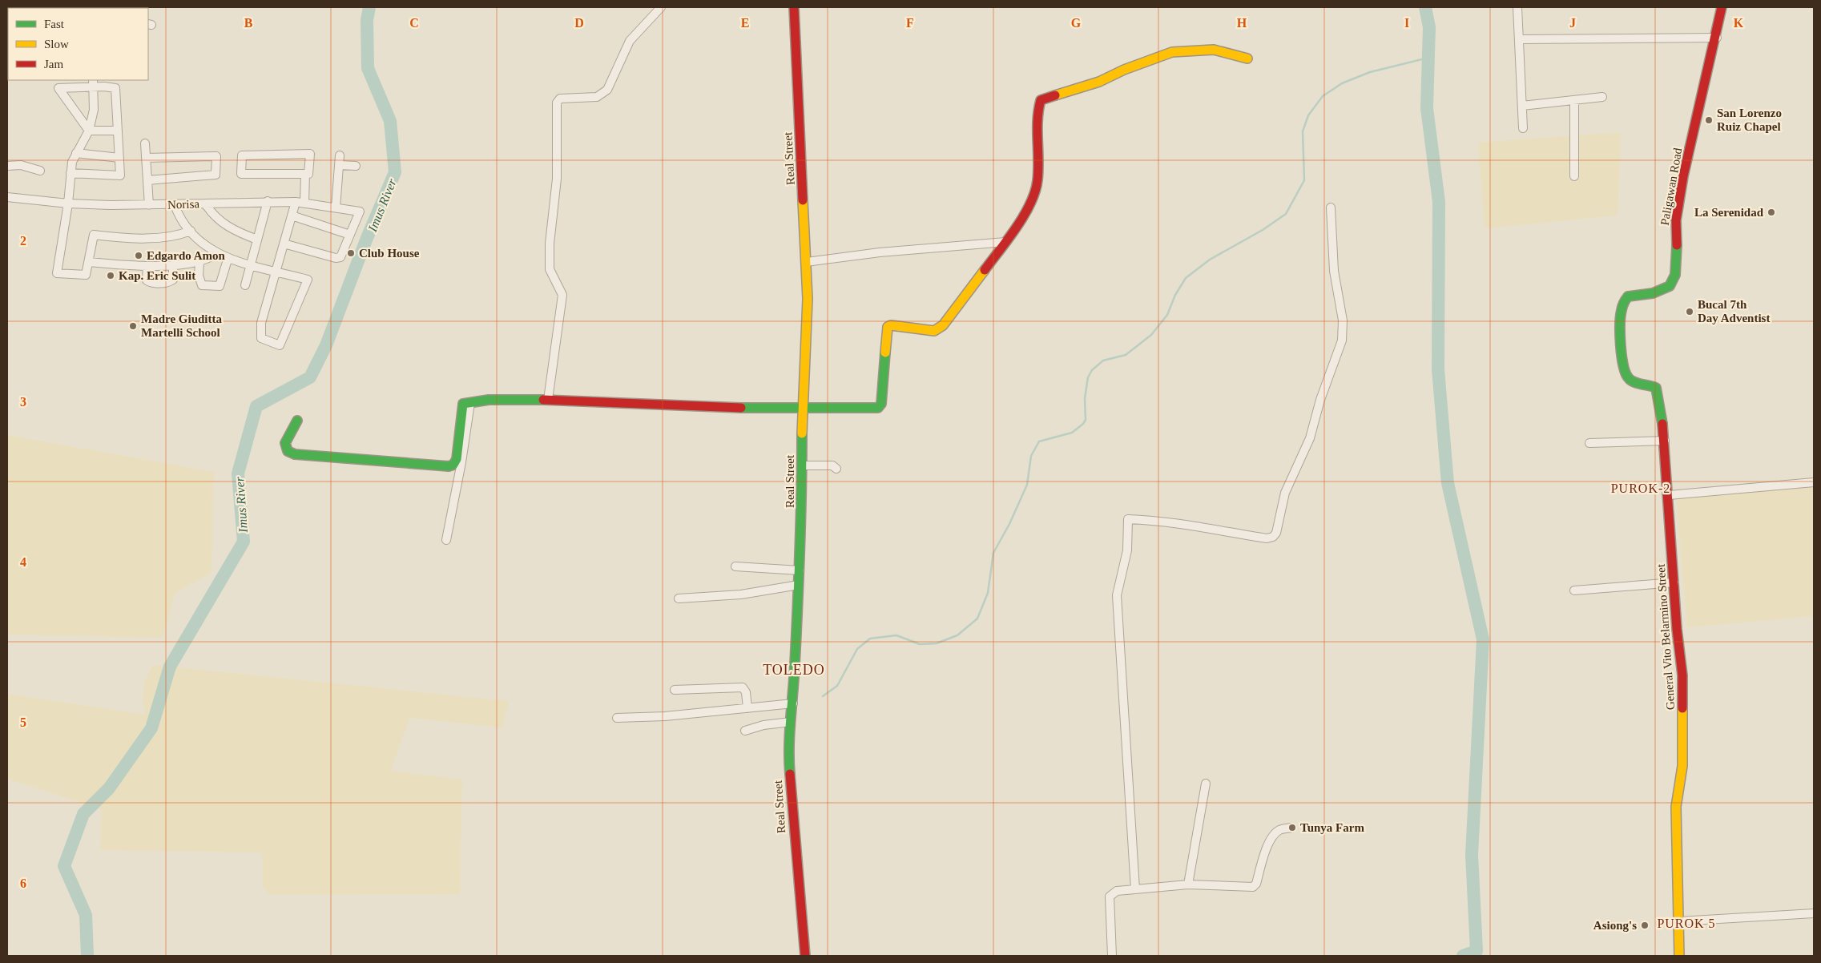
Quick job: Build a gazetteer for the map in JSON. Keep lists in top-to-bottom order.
{
  "streets": {
    "street": [
      "Real Street",
      "Paligawan Road",
      "Norisa",
      "General Vito Belarmino Street"
    ]
  },
  "crossings": [
    ["Paligawan Road", "General Vito Belarmino Street"]
  ],
  "districts": ["PUROK-2", "TOLEDO", "PUROK 5"],
  "water": ["Imus River"],
  "places": [
    "San Lorenzo Ruiz Chapel",
    "La Serenidad",
    "Club House",
    "Edgardo Amon",
    "Kap. Eric Sulit",
    "Bucal 7th Day Adventist",
    "Madre Giuditta Martelli School",
    "Tunya Farm",
    "Asiong's"
  ],
  "legend": ["Fast", "Slow", "Jam"],
  "grid": {
    "columns": [
      "B",
      "C",
      "D",
      "E",
      "F",
      "G",
      "H",
      "I",
      "J",
      "K"
    ],
    "rows": [
      "2",
      "3",
      "4",
      "5",
      "6"
    ]
  }
}
